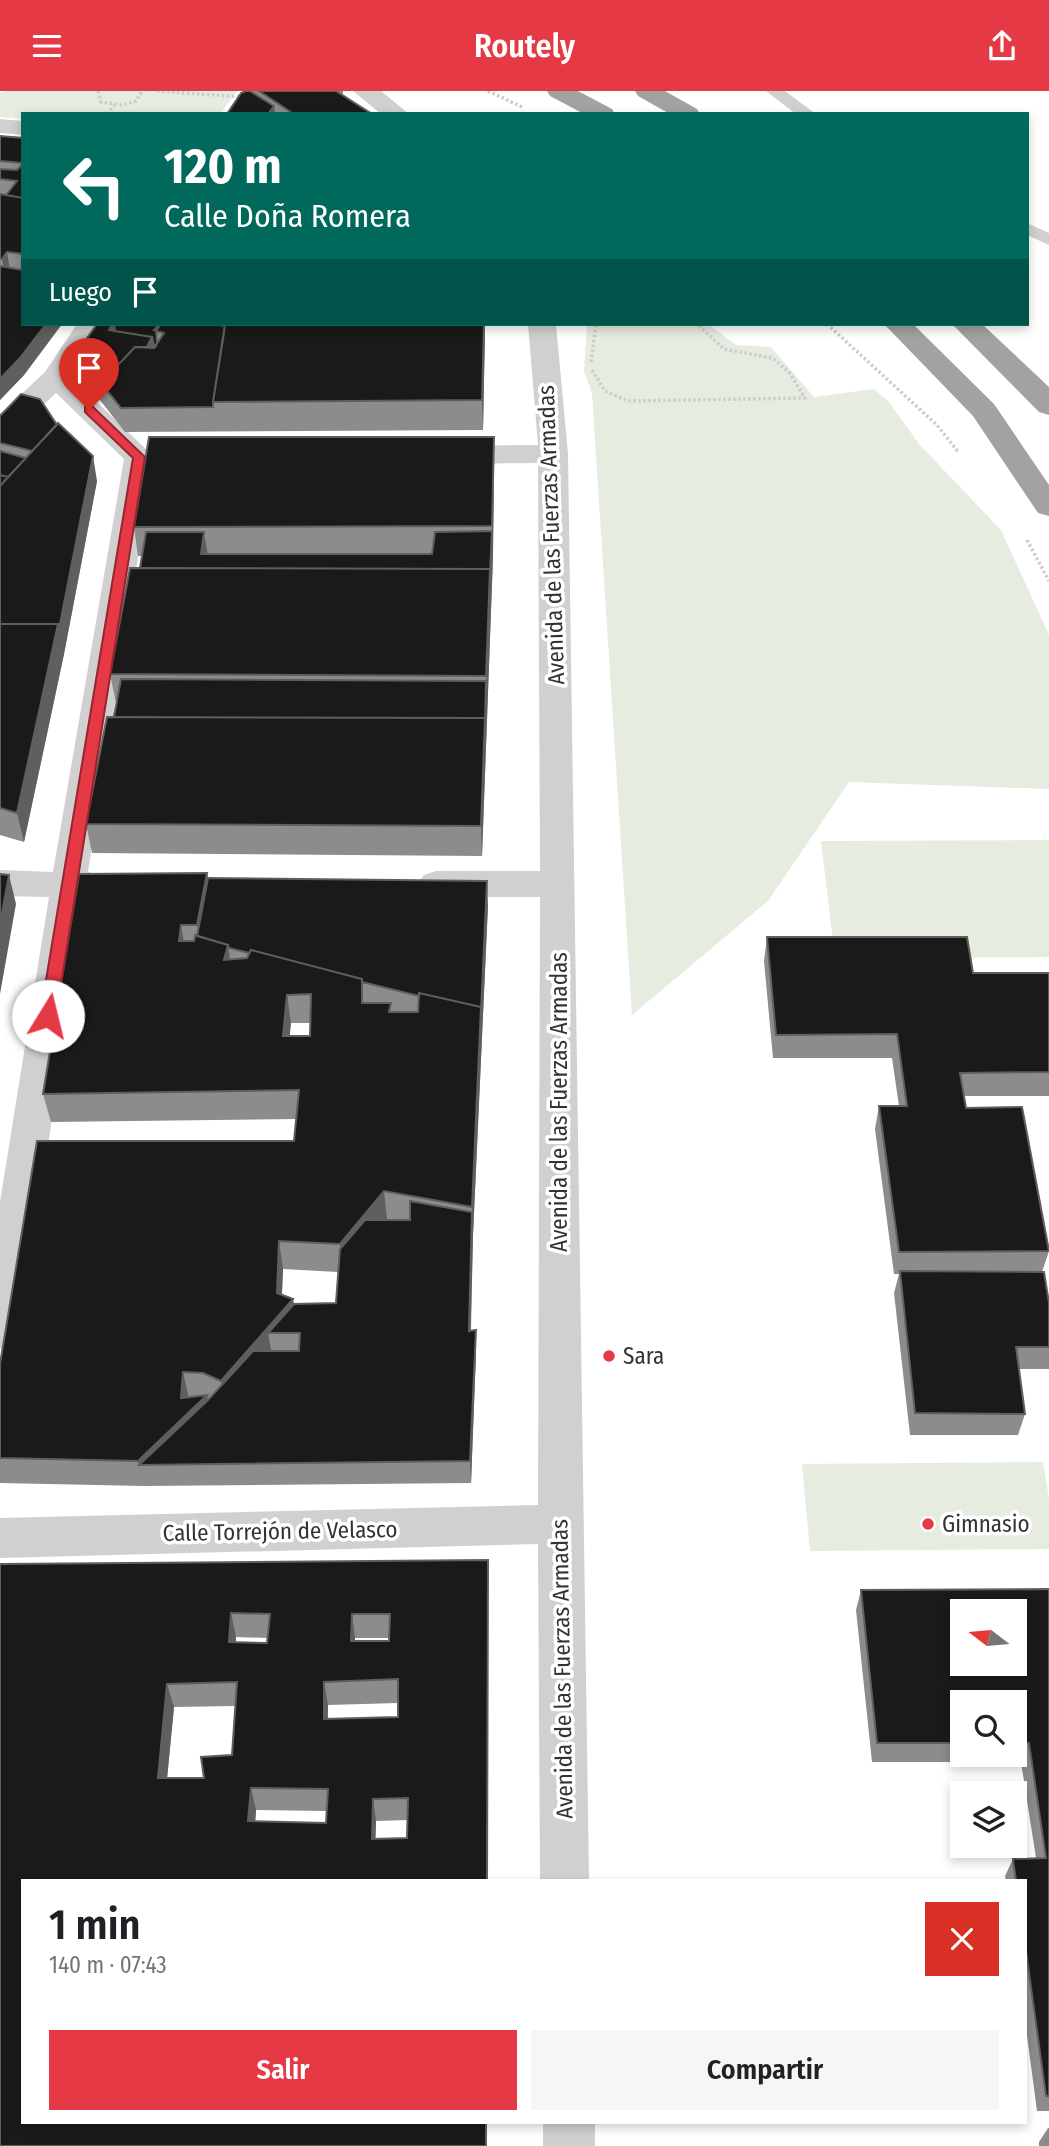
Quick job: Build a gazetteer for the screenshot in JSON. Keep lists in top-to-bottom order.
{
  "streets": {
    "street": ["Avenida de las Fuerzas Armadas", "Calle Torrejón de Velasco"]
  },
  "crossings": [
    ["Avenida de las Fuerzas Armadas", "Calle Torrejón de Velasco"]
  ],
  "places": ["Sara", "Gimnasio"],
  "north": "left",
  "page": {
    "header": "Routely",
    "turn": ["120 m", "Calle Doña Romera"],
    "then": "Luego",
    "heading": ["1 min", "140 m · 07:43"],
    "buttons": ["Salir", "Compartir"]
  }
}
